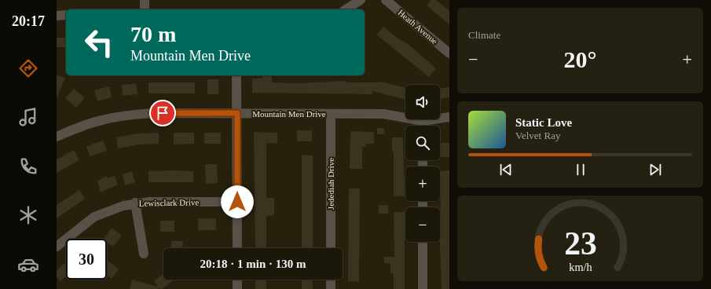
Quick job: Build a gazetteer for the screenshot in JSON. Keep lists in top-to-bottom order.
{
  "streets": {
    "street": [
      "Heath Avenue",
      "Mountain Men Drive",
      "Jedediah Drive",
      "Lewisclark Drive"
    ]
  },
  "crossings": [
    ["Mountain Men Drive", "Jedediah Drive"]
  ],
  "page": {
    "tabs": "20:17",
    "tile": "Climate",
    "turn": ["70 m", "Mountain Men Drive"],
    "heat": ["−", "20°", "+"],
    "map_buttons": ["+", "−"],
    "song": ["Static Love", "Velvet Ray"],
    "limit": "30",
    "trip": "20:18 · 1 min · 130 m",
    "gauge": ["23", "km/h"]
  }
}
